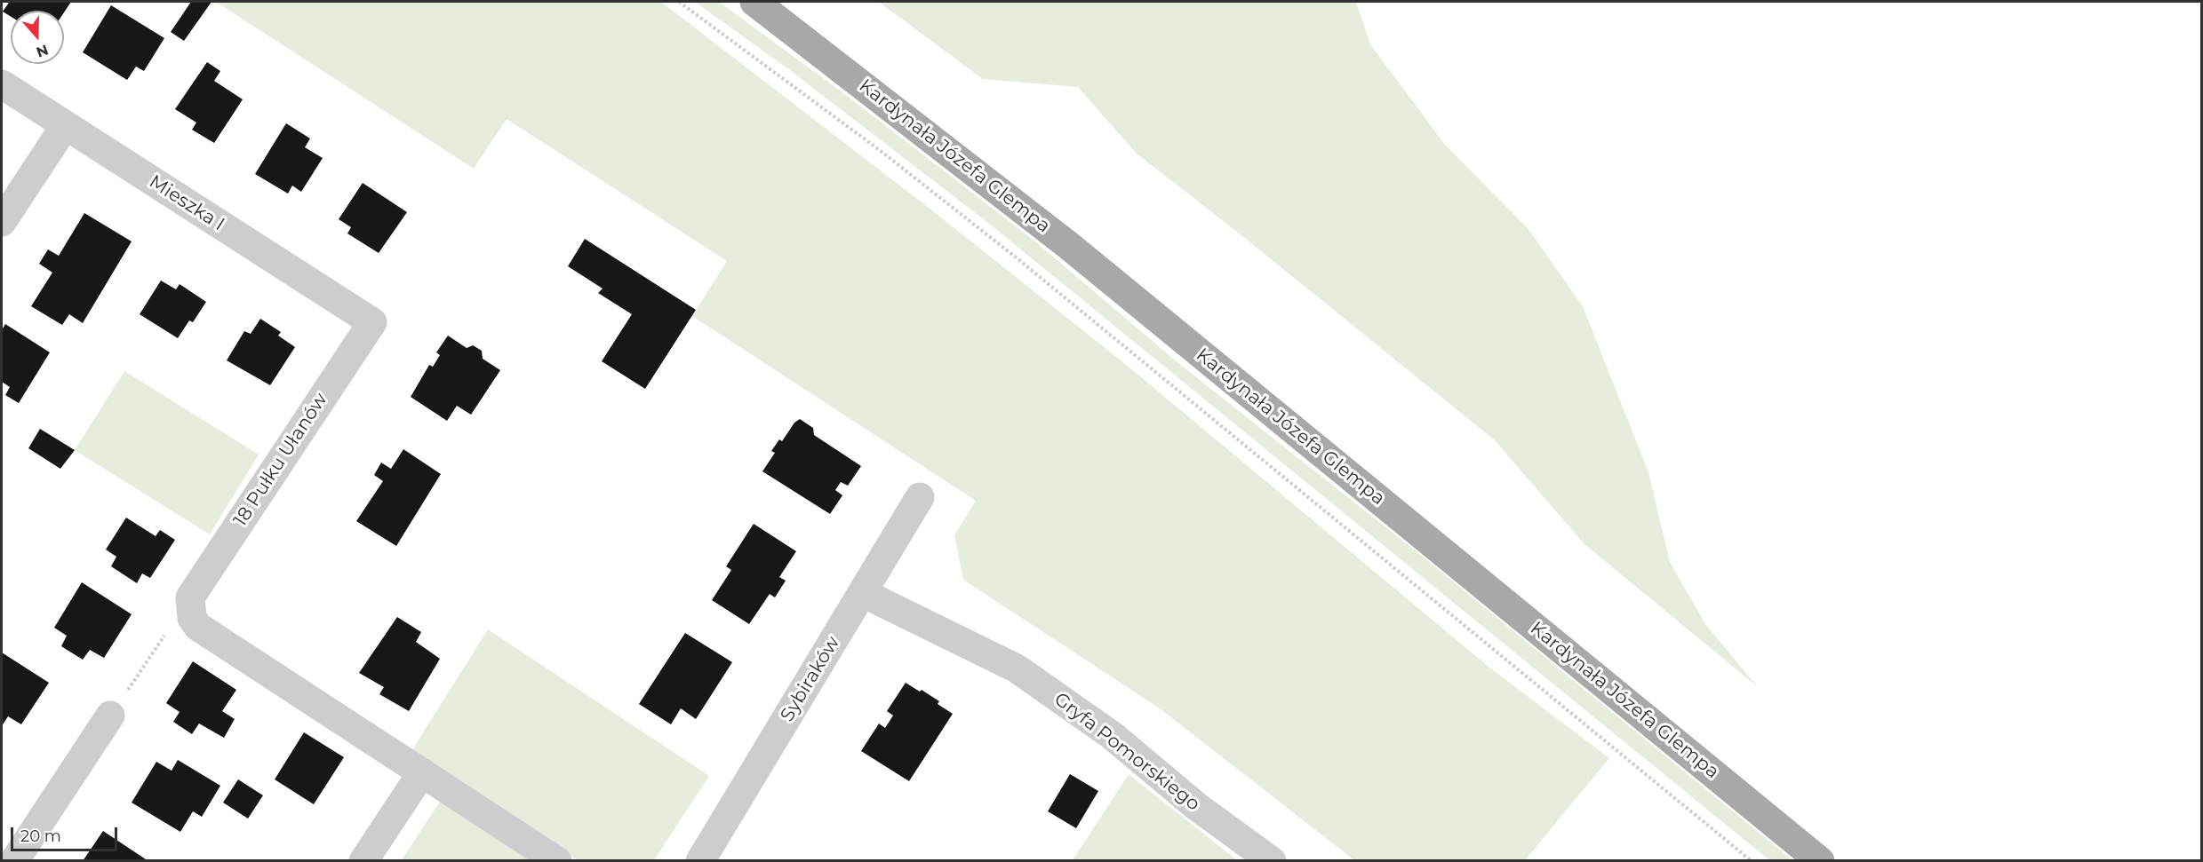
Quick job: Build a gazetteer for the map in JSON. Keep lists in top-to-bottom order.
{
  "streets": {
    "main road": ["Kardynała Józefa Glempa"],
    "street": [
      "Mieszka I",
      "18 Pułku Ułanów",
      "Sybiraków",
      "Gryfa Pomorskiego"
    ]
  },
  "crossings": [
    ["Mieszka I", "18 Pułku Ułanów"],
    ["Sybiraków", "Gryfa Pomorskiego"]
  ],
  "scale_bar": "20 m",
  "north": "bottom"
}
